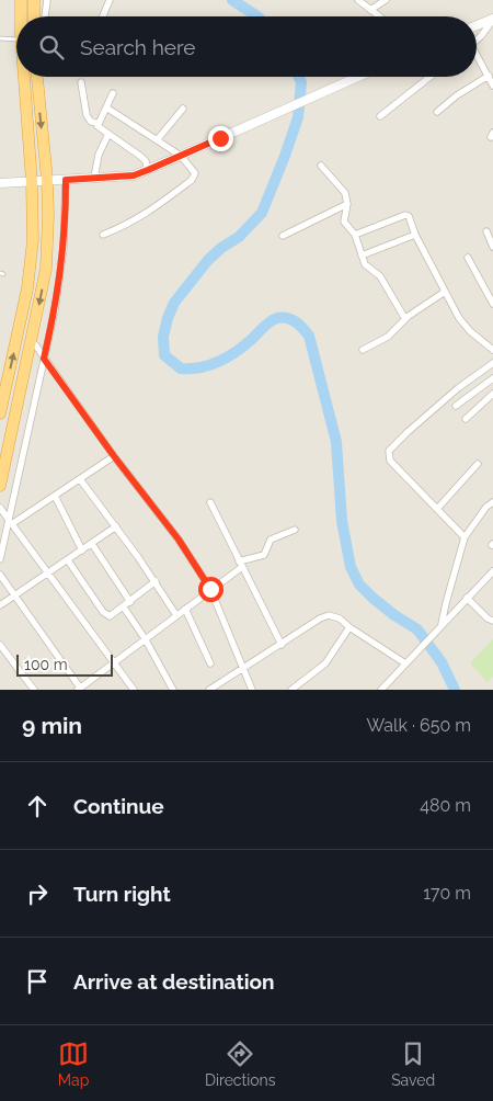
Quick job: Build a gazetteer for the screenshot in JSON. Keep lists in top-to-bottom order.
{
  "scale_bar": "100 m",
  "page": {
    "search": "Search here",
    "scale": "100 m",
    "heading": ["9 min", "Walk · 650 m"],
    "list": [
      ["Continue", "480 m"],
      ["Turn right", "170 m"],
      "Arrive at destination"
    ],
    "nav": ["Map", "Directions", "Saved"]
  }
}
